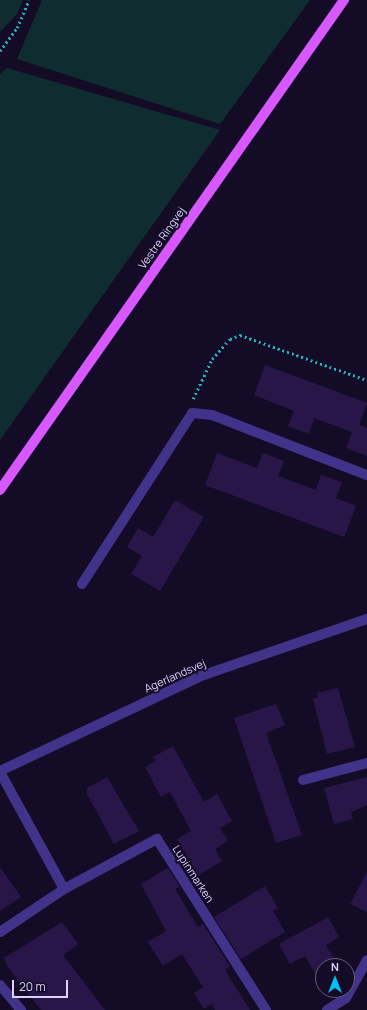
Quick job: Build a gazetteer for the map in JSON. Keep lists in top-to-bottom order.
{
  "streets": {
    "main road": ["Vestre Ringvej"],
    "street": ["Agerlandsvej", "Lupinmarken"]
  },
  "scale_bar": "20 m",
  "north": "top"
}
